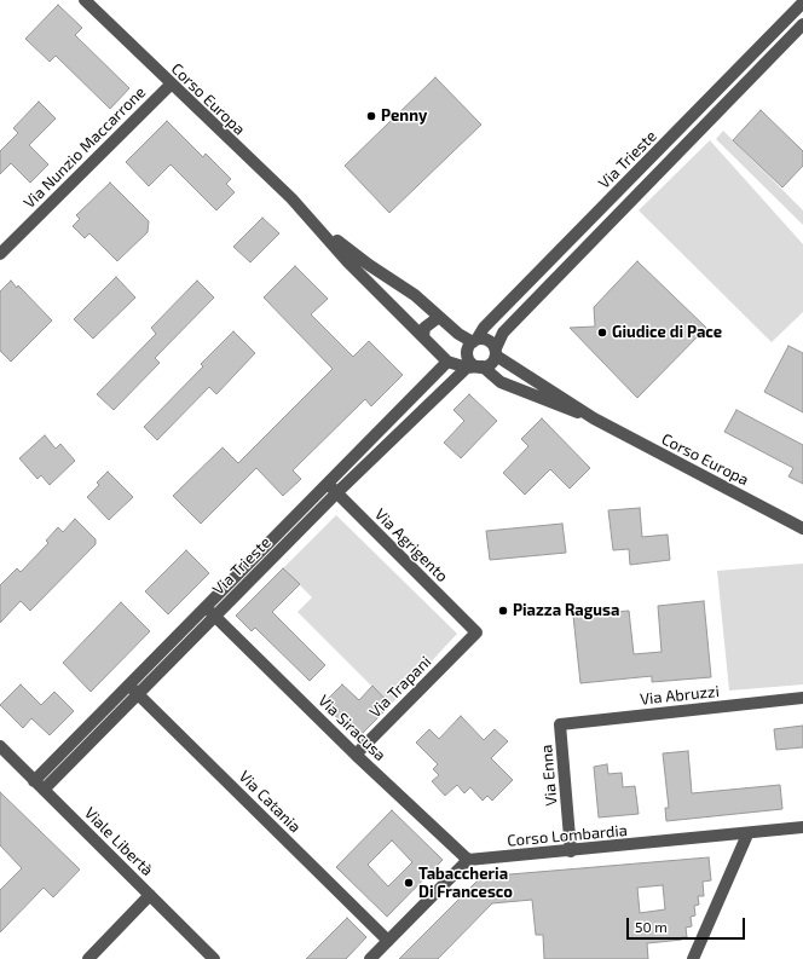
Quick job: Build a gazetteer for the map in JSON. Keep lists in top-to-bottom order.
{
  "streets": {
    "street": [
      "Corso Europa",
      "Via Nunzio Maccarrone",
      "Via Trieste",
      "Via Agrigento",
      "Via Trapani",
      "Via Abruzzi",
      "Via Siracusa",
      "Via Enna",
      "Via Catania",
      "Corso Lombardia",
      "Viale Libertà"
    ]
  },
  "crossings": [
    ["Corso Europa", "Via Nunzio Maccarrone"],
    ["Via Trieste", "Via Agrigento"],
    ["Via Trieste", "Via Siracusa"],
    ["Via Trieste", "Via Catania"],
    ["Via Trieste", "Viale Libertà"],
    ["Via Agrigento", "Via Trapani"],
    ["Via Trapani", "Via Siracusa"],
    ["Via Abruzzi", "Via Enna"],
    ["Via Siracusa", "Corso Lombardia"],
    ["Via Enna", "Corso Lombardia"]
  ],
  "places": [
    "Penny",
    "Giudice di Pace",
    "Piazza Ragusa",
    "Tabaccheria Di Francesco"
  ],
  "scale_bar": "50 m"
}
